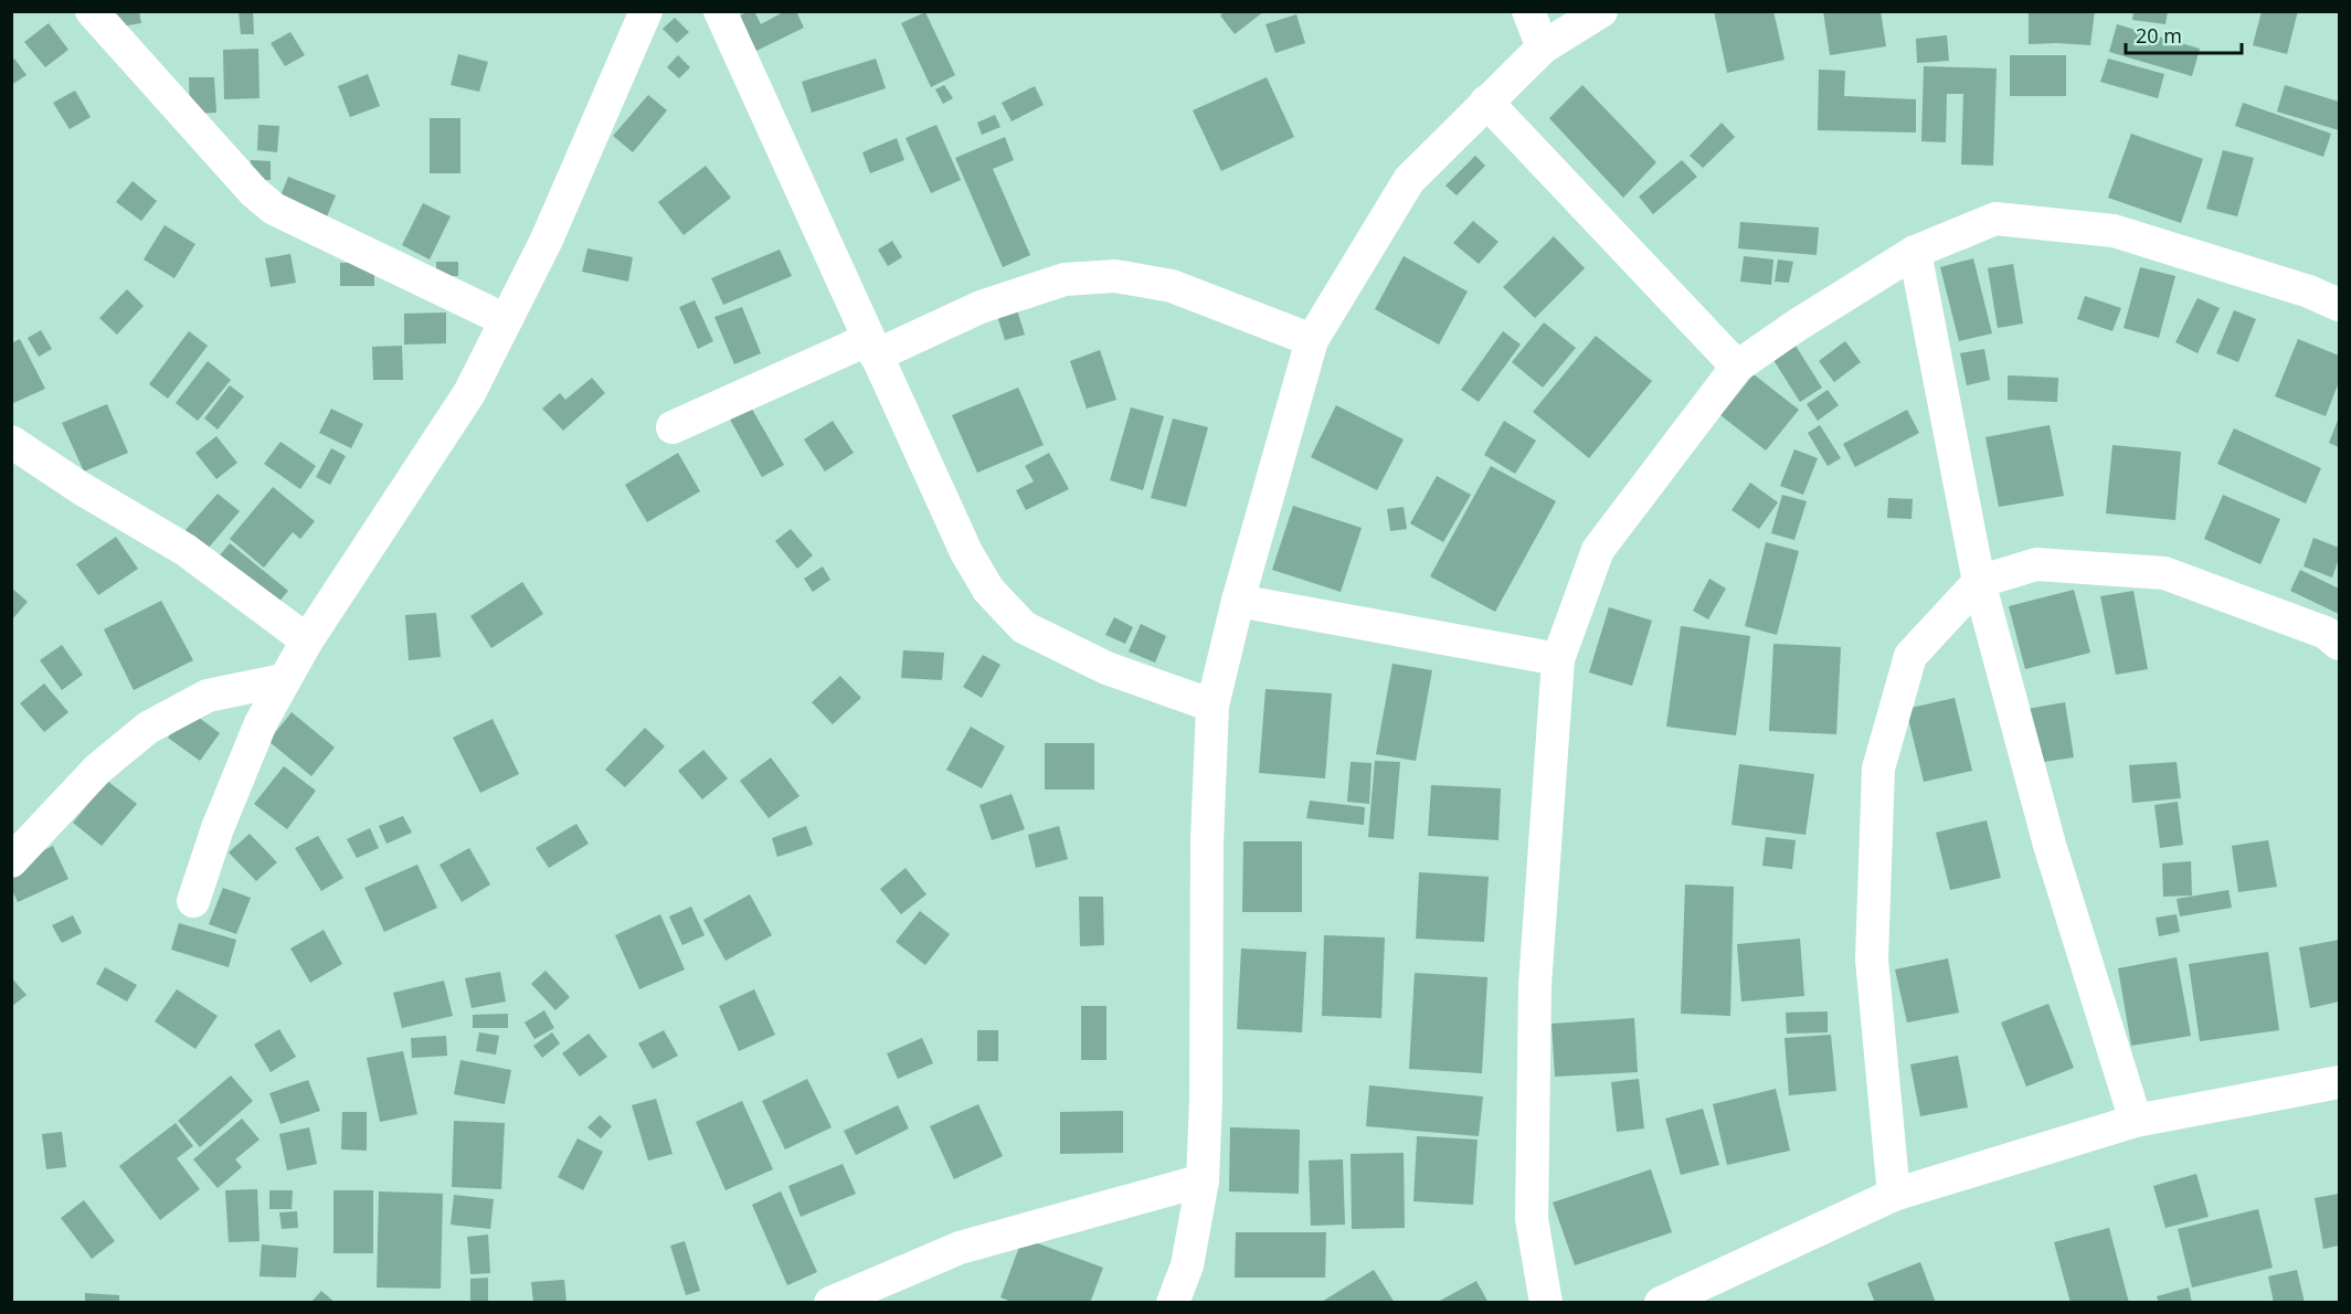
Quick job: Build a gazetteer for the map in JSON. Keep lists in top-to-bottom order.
{
  "scale_bar": "20 m"
}
